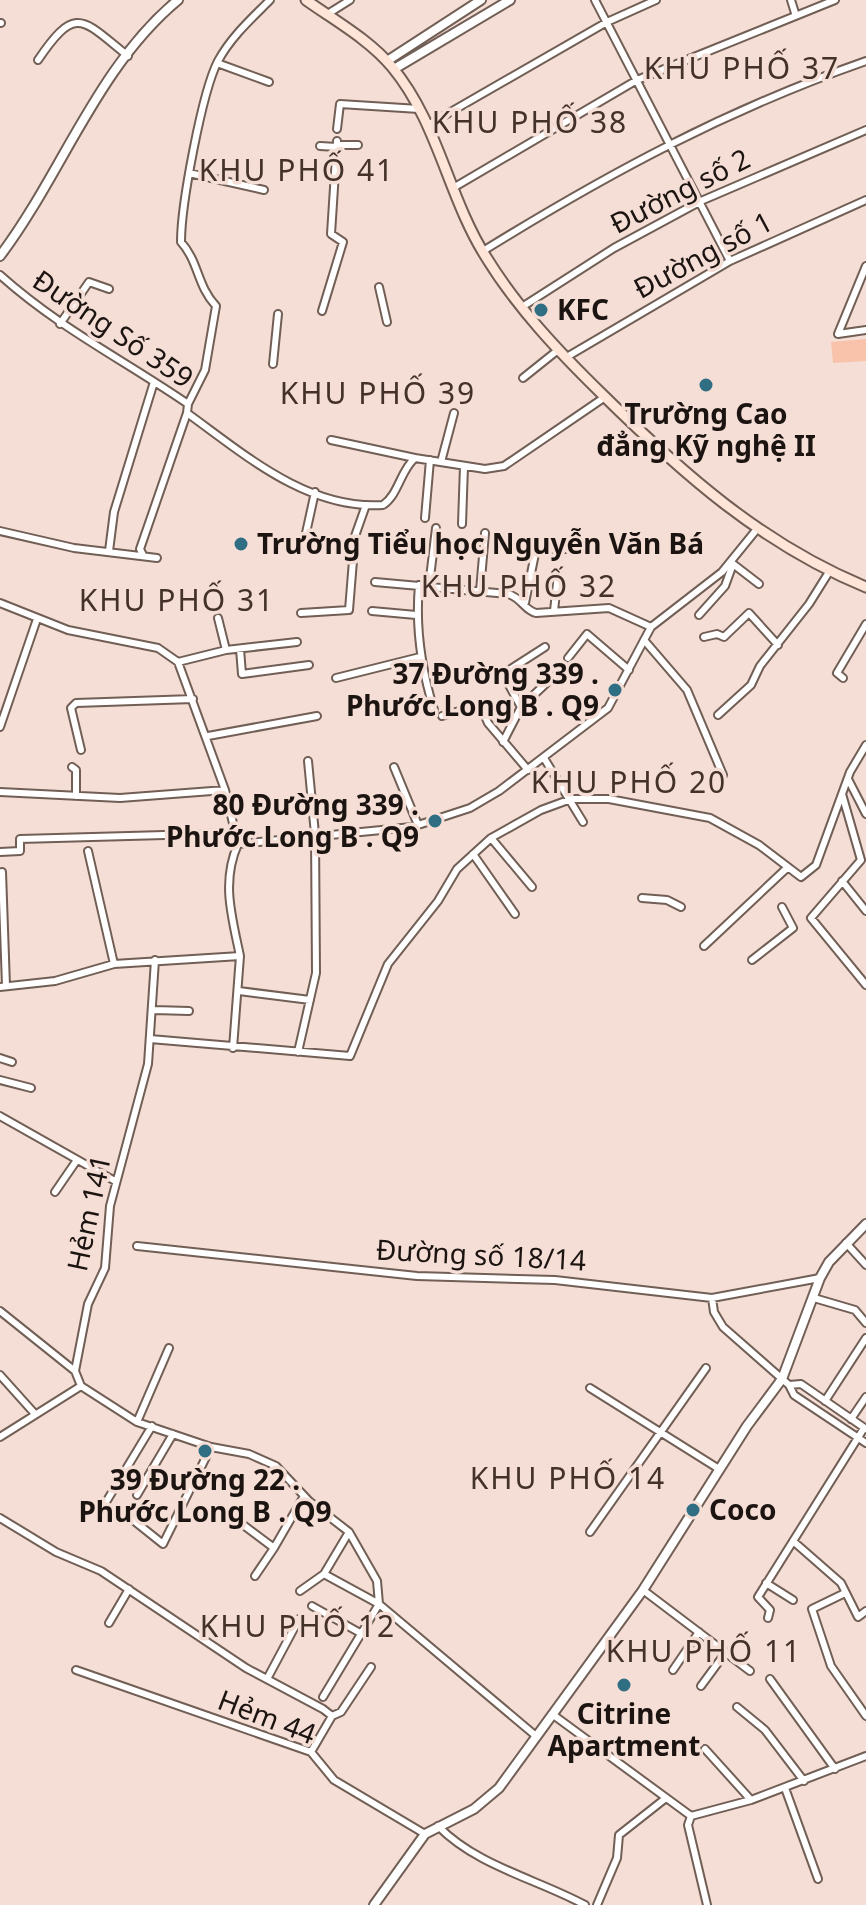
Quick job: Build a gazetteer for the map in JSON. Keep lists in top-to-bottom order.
{
  "streets": {
    "street": [
      "Đường số 2",
      "Đường số 1",
      "Đường Số 359",
      "Hẻm 141",
      "Đường số 18/14",
      "Hẻm 44"
    ]
  },
  "districts": [
    "KHU PHỐ 37",
    "KHU PHỐ 38",
    "KHU PHỐ 41",
    "KHU PHỐ 39",
    "KHU PHỐ 32",
    "KHU PHỐ 31",
    "KHU PHỐ 20",
    "KHU PHỐ 14",
    "KHU PHỐ 12",
    "KHU PHỐ 11"
  ],
  "places": [
    "KFC",
    "Trường Cao đẳng Kỹ nghệ II",
    "Trường Tiểu học Nguyễn Văn Bá",
    "37 Đường 339 . Phước Long B . Q9",
    "80 Đường 339 . Phước Long B . Q9",
    "39 Đường 22 . Phước Long B . Q9",
    "Coco",
    "Citrine Apartment"
  ]
}
